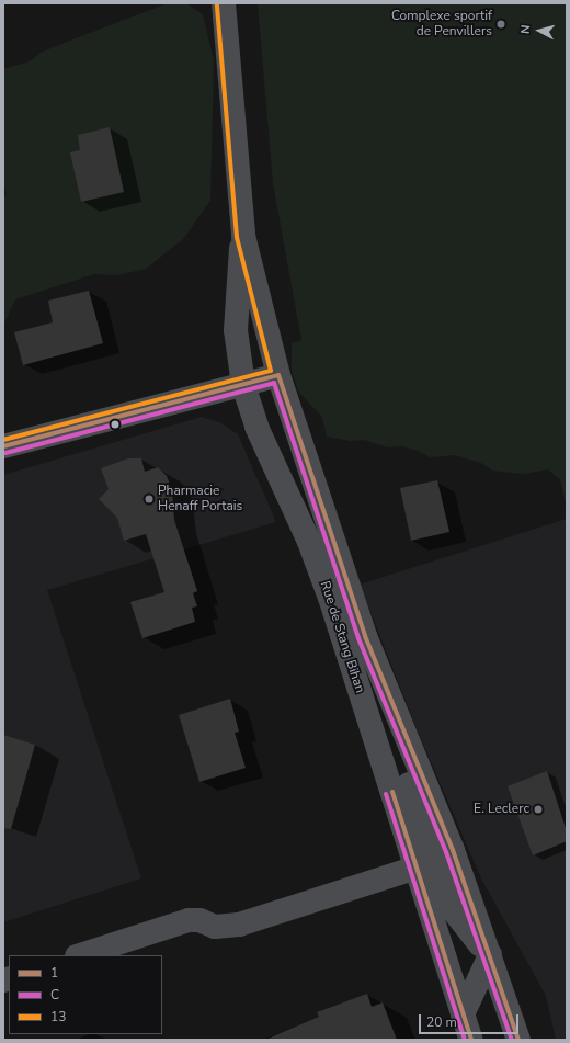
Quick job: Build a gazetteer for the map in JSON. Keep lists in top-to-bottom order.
{
  "streets": {
    "street": ["Rue de Stang Bihan"]
  },
  "places": ["Complexe sportif de Penvillers", "Pharmacie Henaff Portais", "E. Leclerc"],
  "lines": ["transit line 13", "transit line 1", "transit line C"],
  "legend": ["1", "C", "13"],
  "scale_bar": "20 m",
  "north": "left"
}
